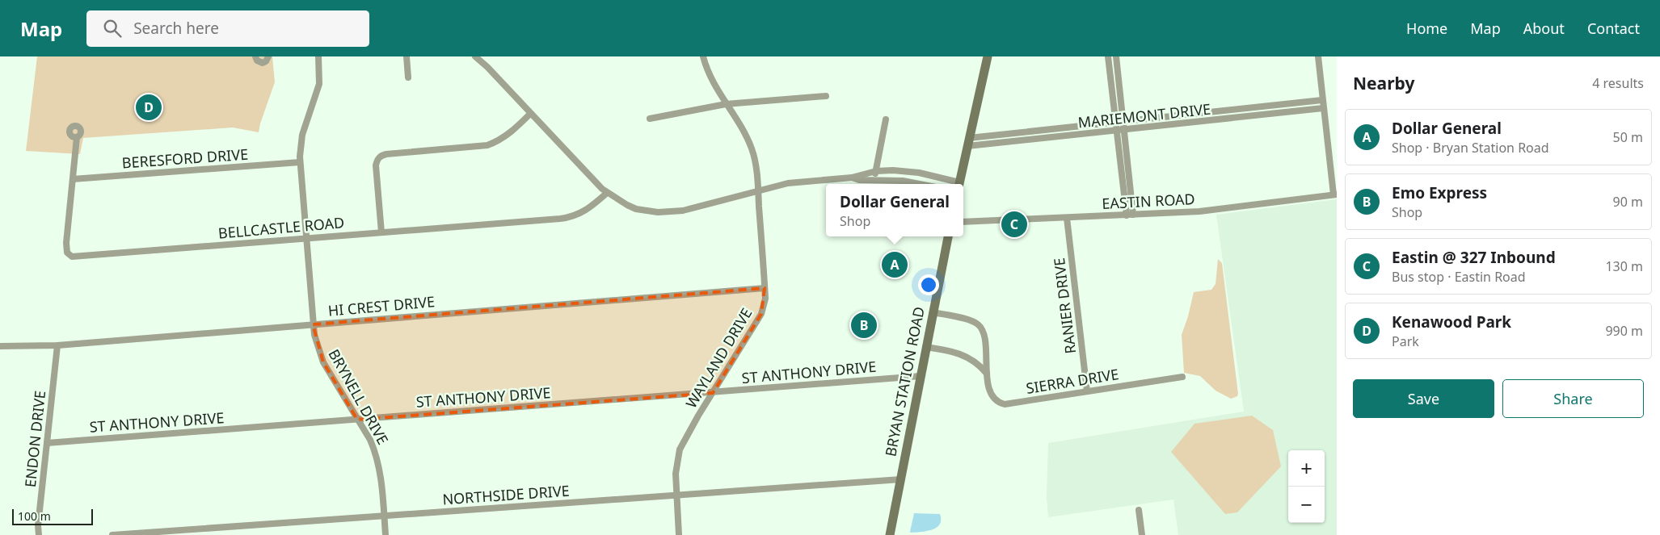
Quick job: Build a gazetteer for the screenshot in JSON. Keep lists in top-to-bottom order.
{
  "streets": {
    "main road": ["BRYAN STATION ROAD"],
    "street": [
      "MARIEMONT DRIVE",
      "BERESFORD DRIVE",
      "EASTIN ROAD",
      "BELLCASTLE ROAD",
      "RANIER DRIVE",
      "HI CREST DRIVE",
      "WAYLAND DRIVE",
      "ST ANTHONY DRIVE",
      "SIERRA DRIVE",
      "BRYNELL DRIVE",
      "ENDON DRIVE",
      "NORTHSIDE DRIVE"
    ]
  },
  "crossings": [
    ["BERESFORD DRIVE", "BELLCASTLE ROAD"],
    ["BERESFORD DRIVE", "BRYNELL DRIVE"],
    ["EASTIN ROAD", "RANIER DRIVE"],
    ["BELLCASTLE ROAD", "BRYNELL DRIVE"],
    ["RANIER DRIVE", "SIERRA DRIVE"],
    ["HI CREST DRIVE", "WAYLAND DRIVE"],
    ["HI CREST DRIVE", "BRYNELL DRIVE"],
    ["HI CREST DRIVE", "ENDON DRIVE"],
    ["WAYLAND DRIVE", "ST ANTHONY DRIVE"],
    ["WAYLAND DRIVE", "NORTHSIDE DRIVE"],
    ["ST ANTHONY DRIVE", "BRYAN STATION ROAD"],
    ["ST ANTHONY DRIVE", "BRYNELL DRIVE"],
    ["ST ANTHONY DRIVE", "ENDON DRIVE"],
    ["BRYAN STATION ROAD", "SIERRA DRIVE"],
    ["BRYAN STATION ROAD", "NORTHSIDE DRIVE"],
    ["BRYNELL DRIVE", "NORTHSIDE DRIVE"]
  ],
  "scale_bar": "100 m",
  "page": {
    "header": "Map",
    "search": "Search here",
    "nav": [
      "Home",
      "Map",
      "About",
      "Contact"
    ],
    "heading": ["Nearby", "4 results"],
    "pins": [
      "D",
      "C",
      "A",
      "B"
    ],
    "list": [
      {
        "mark": "A",
        "name": "Dollar General",
        "note": "Shop · Bryan Station Road",
        "value": "50 m"
      },
      {
        "mark": "B",
        "name": "Emo Express",
        "note": "Shop",
        "value": "90 m"
      },
      {
        "mark": "C",
        "name": "Eastin @ 327 Inbound",
        "note": "Bus stop · Eastin Road",
        "value": "130 m"
      },
      {
        "mark": "D",
        "name": "Kenawood Park",
        "note": "Park",
        "value": "990 m"
      }
    ],
    "popup": ["Dollar General", "Shop"],
    "buttons": ["Save", "Share"],
    "map_buttons": ["+", "−"],
    "scale": "100 m"
  }
}
